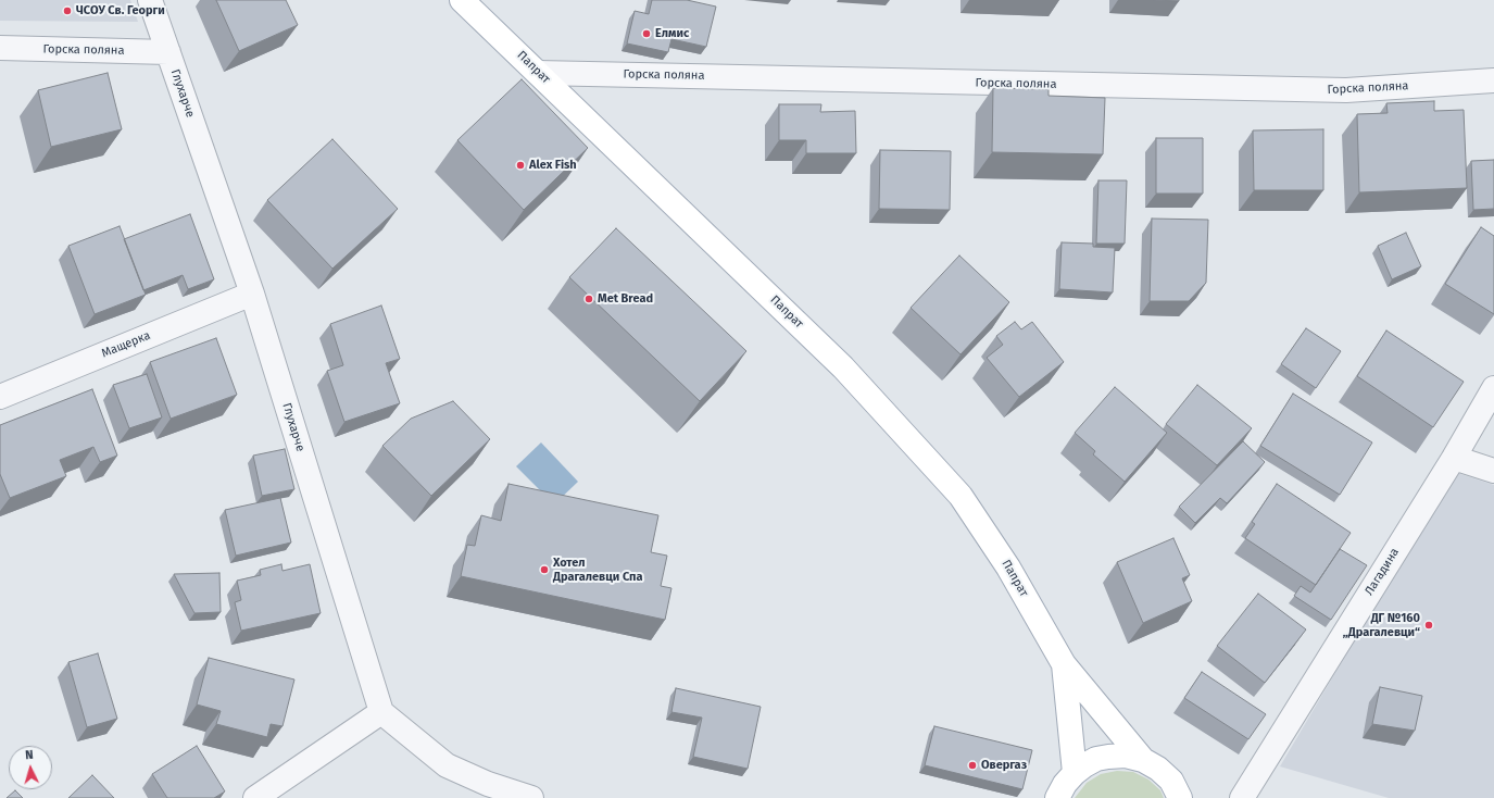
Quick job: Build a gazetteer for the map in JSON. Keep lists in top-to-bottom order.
{
  "streets": {
    "main road": ["Папрат"],
    "street": [
      "Горска поляна",
      "Глухарче",
      "Мащерка",
      "Лагадина"
    ]
  },
  "crossings": [
    ["Горска поляна", "Папрат"],
    ["Горска поляна", "Глухарче"],
    ["Глухарче", "Мащерка"]
  ],
  "places": [
    "ЧСОУ Св. Георги",
    "Елмис",
    "Alex Fish",
    "Met Bread",
    "Хотел Драгалевци Спа",
    "ДГ №160 „Драгалевци“",
    "Овергаз"
  ],
  "north": "top"
}
